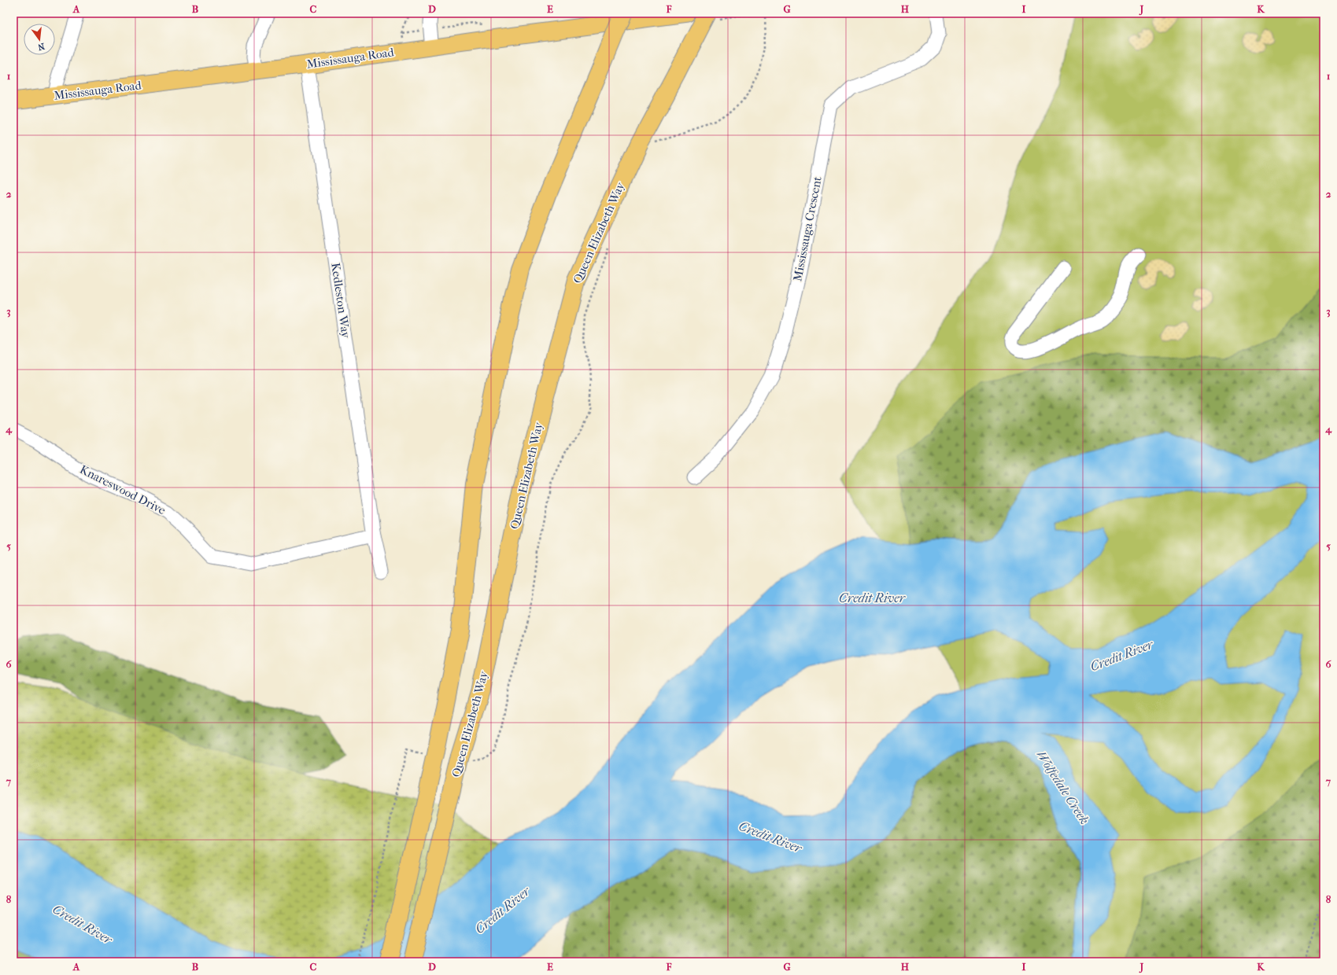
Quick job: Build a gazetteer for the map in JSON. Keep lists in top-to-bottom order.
{
  "streets": {
    "highway": ["Queen Elizabeth Way"],
    "main road": ["Mississauga Road"],
    "street": ["Mississauga Crescent", "Kedleston Way", "Knareswood Drive"]
  },
  "crossings": [
    ["Mississauga Road", "Kedleston Way"],
    ["Kedleston Way", "Knareswood Drive"]
  ],
  "water": ["Credit River", "Wolfedale Creek"],
  "north": "bottom",
  "grid": {
    "columns": [
      "A",
      "B",
      "C",
      "D",
      "E",
      "F",
      "G",
      "H",
      "I",
      "J",
      "K"
    ],
    "rows": [
      "1",
      "2",
      "3",
      "4",
      "5",
      "6",
      "7",
      "8"
    ]
  }
}
